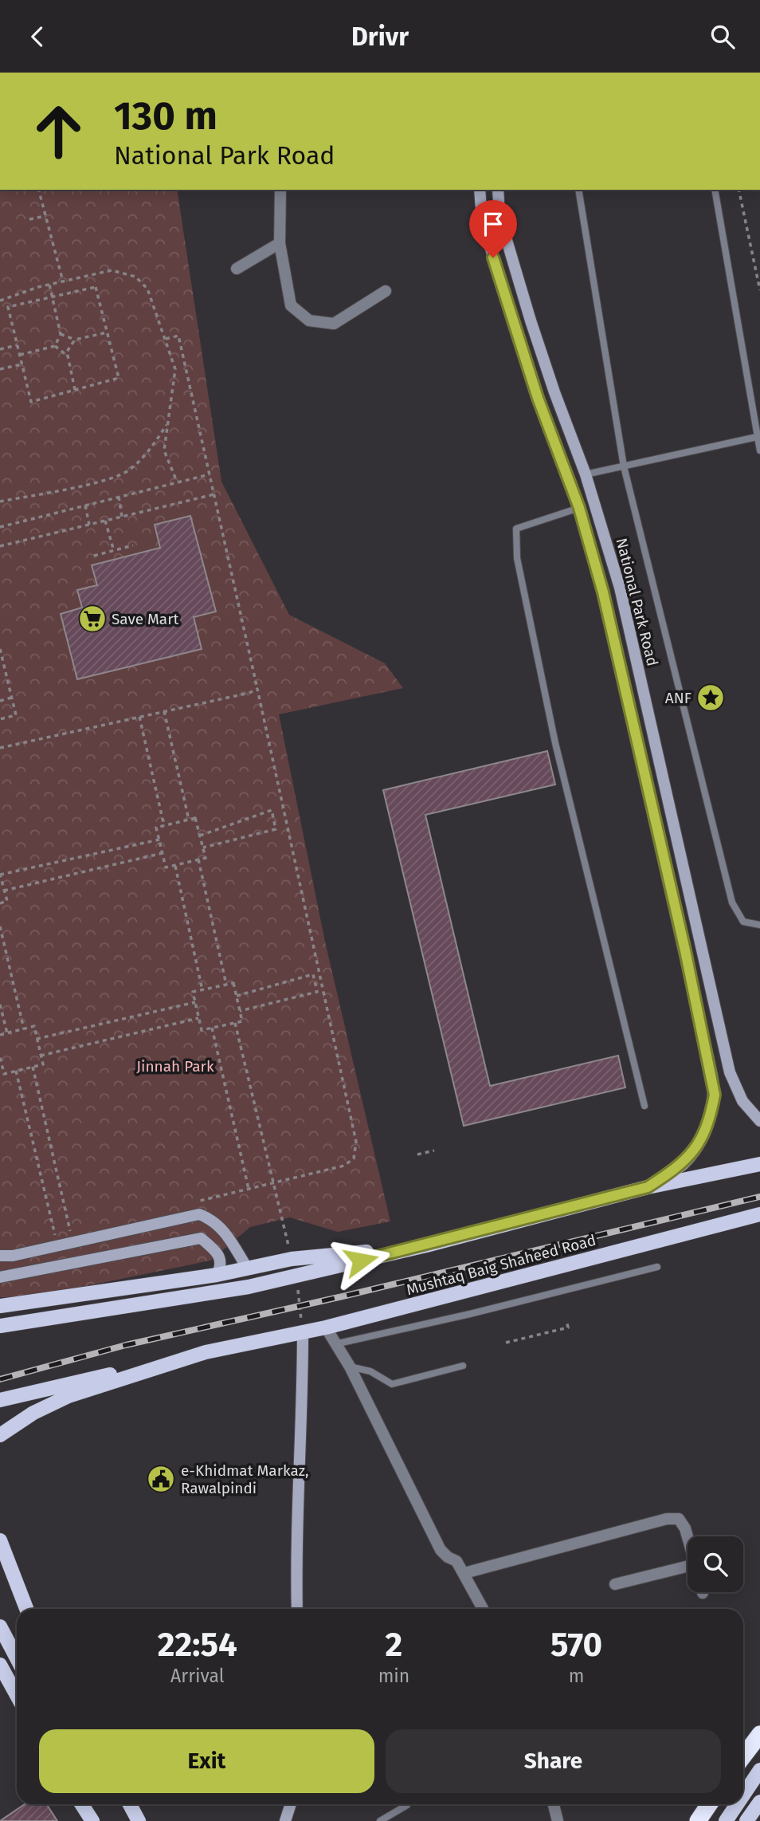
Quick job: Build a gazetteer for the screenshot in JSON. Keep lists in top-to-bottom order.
{
  "streets": {
    "main road": ["Mushtaq Baig Shaheed Road"],
    "street": ["National Park Road"]
  },
  "parks": ["Jinnah Park"],
  "places": {
    "supermarket": ["Save Mart"],
    "place": ["ANF"],
    "public building": ["e-Khidmat Markaz, Rawalpindi"]
  },
  "page": {
    "header": "Drivr",
    "turn": ["130 m", "National Park Road"],
    "eta": [
      "22:54",
      "Arrival",
      "2",
      "min",
      "570",
      "m"
    ],
    "buttons": ["Exit", "Share"]
  }
}
